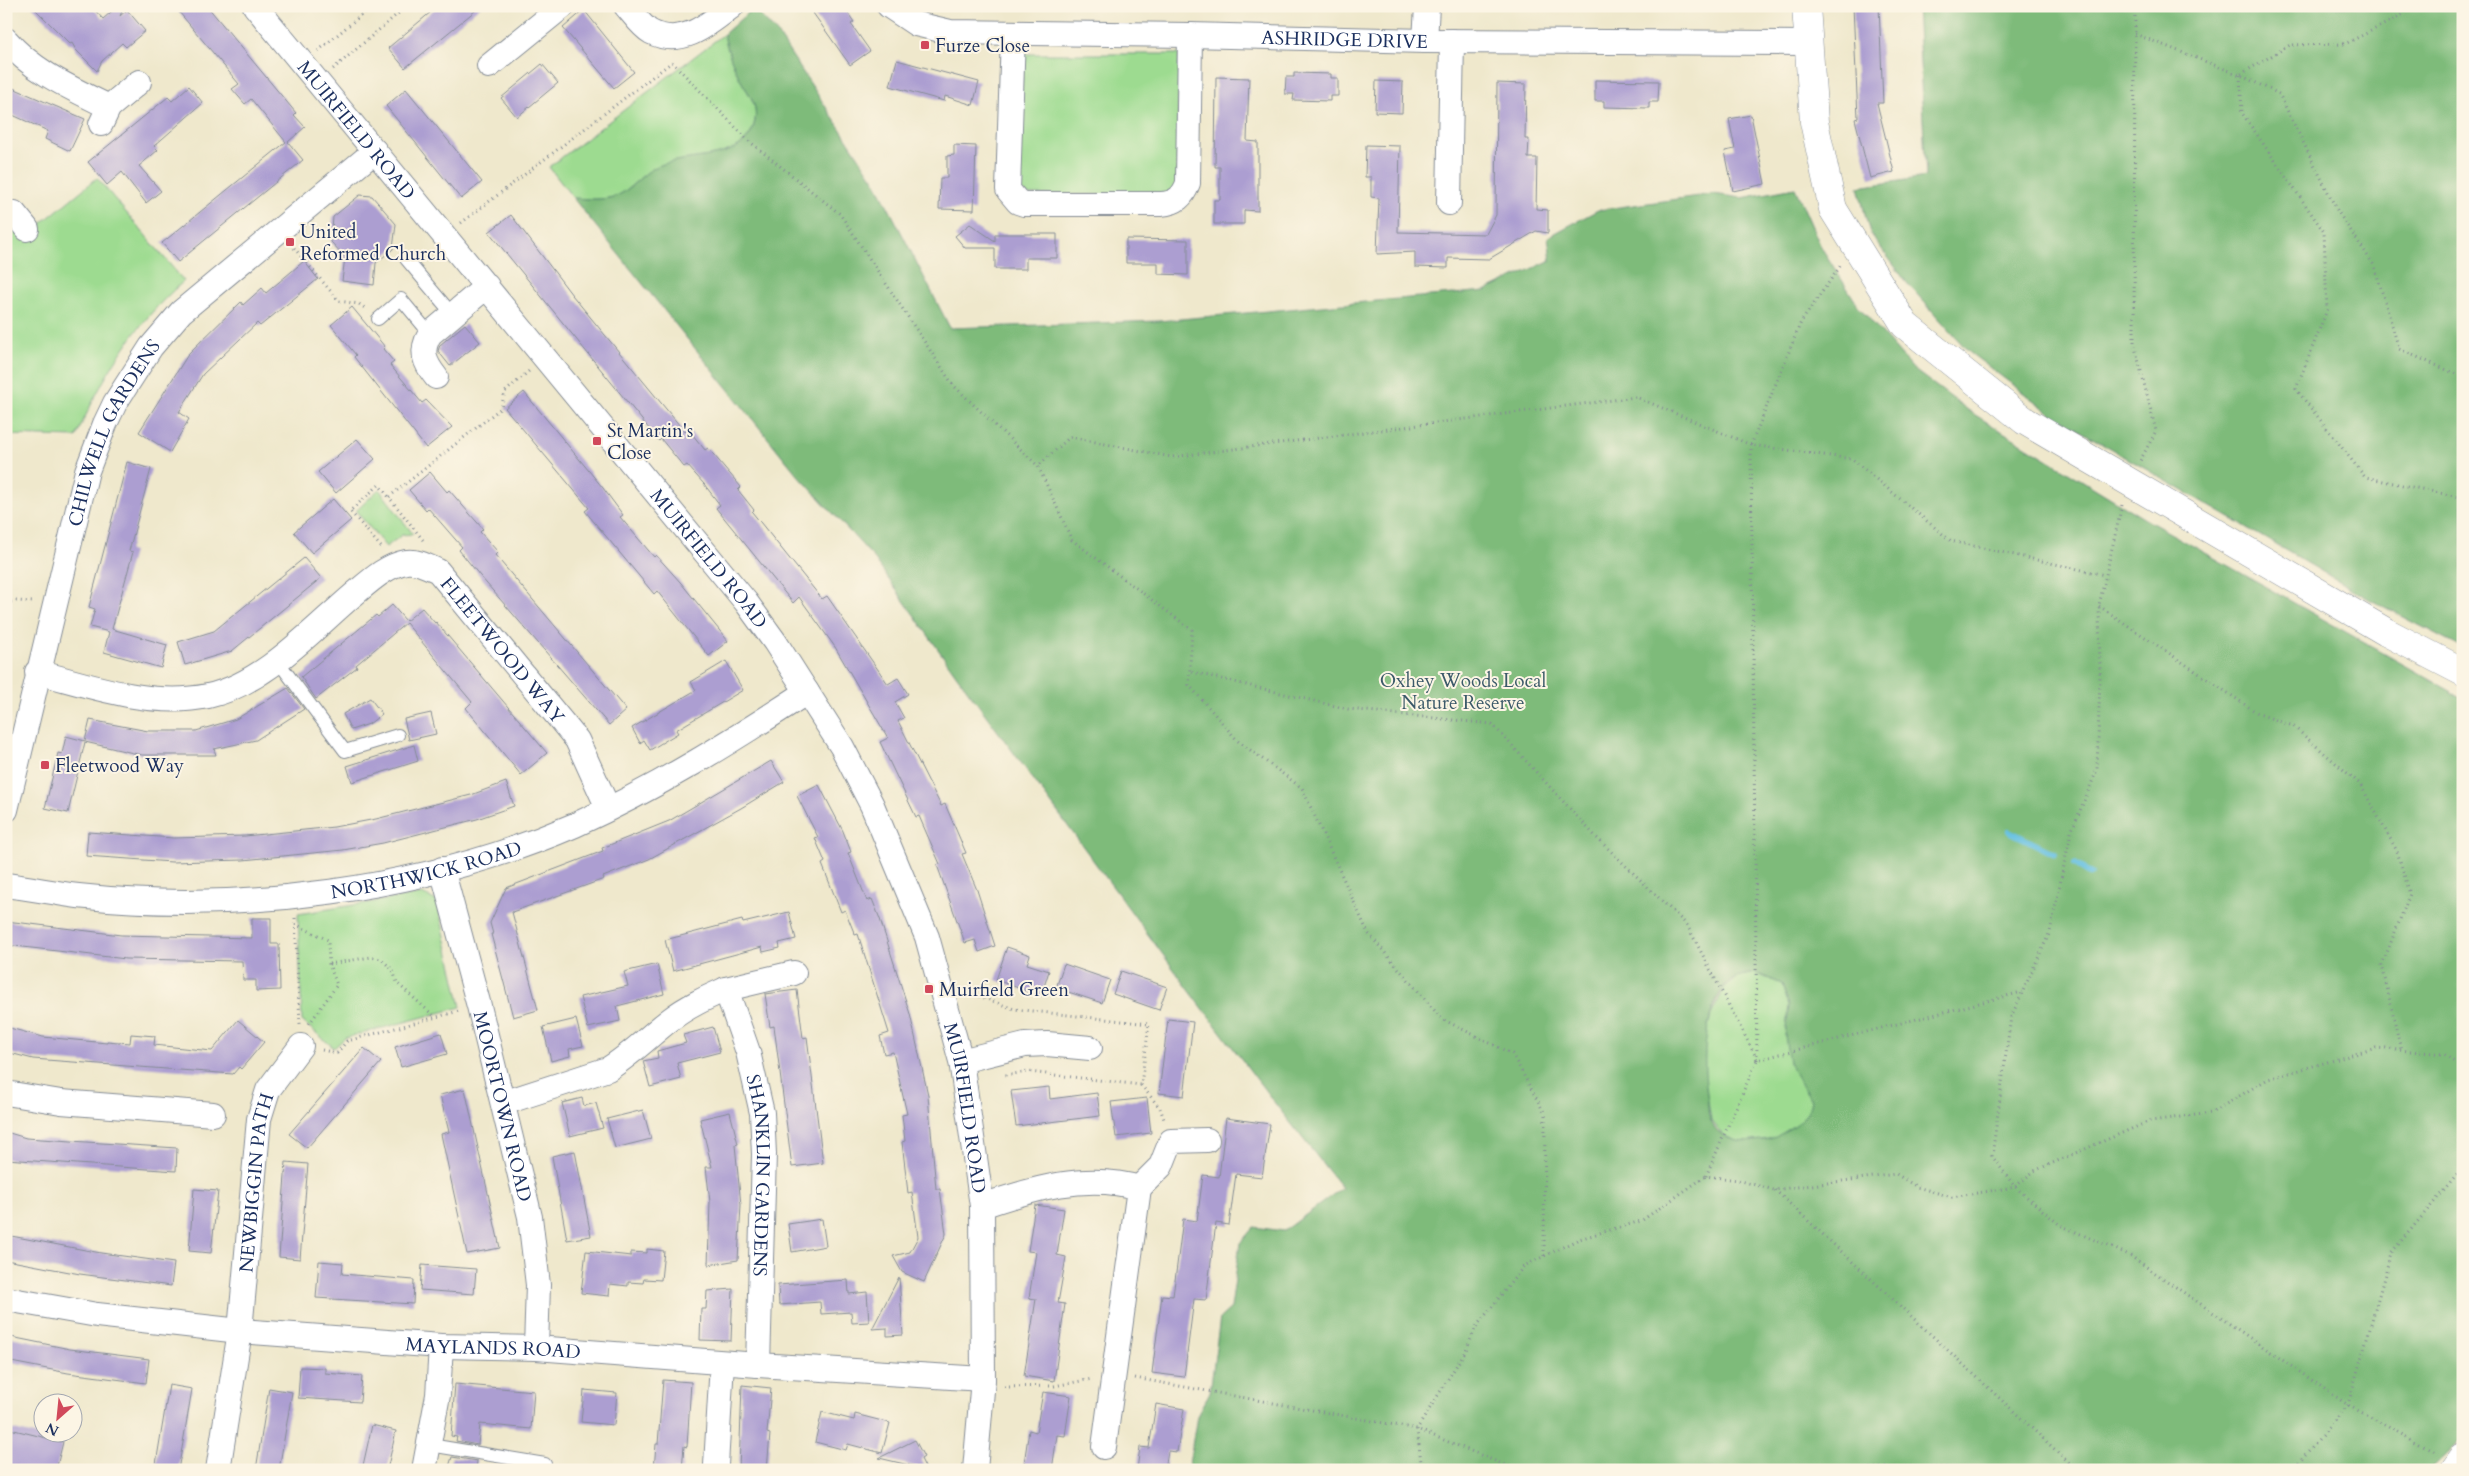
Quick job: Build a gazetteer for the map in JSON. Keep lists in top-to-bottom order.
{
  "streets": {
    "street": [
      "ASHRIDGE DRIVE",
      "MUIRFIELD ROAD",
      "CHILWELL GARDENS",
      "FLEETWOOD WAY",
      "NORTHWICK ROAD",
      "MOORTOWN ROAD",
      "SHANKLIN GARDENS",
      "NEWBIGGIN PATH",
      "MAYLANDS ROAD"
    ]
  },
  "crossings": [
    ["MUIRFIELD ROAD", "CHILWELL GARDENS"],
    ["MUIRFIELD ROAD", "NORTHWICK ROAD"],
    ["MUIRFIELD ROAD", "MAYLANDS ROAD"],
    ["CHILWELL GARDENS", "FLEETWOOD WAY"],
    ["FLEETWOOD WAY", "NORTHWICK ROAD"],
    ["NORTHWICK ROAD", "MOORTOWN ROAD"],
    ["MOORTOWN ROAD", "MAYLANDS ROAD"],
    ["SHANKLIN GARDENS", "MAYLANDS ROAD"],
    ["NEWBIGGIN PATH", "MAYLANDS ROAD"]
  ],
  "parks": ["Oxhey Woods Local Nature Reserve"],
  "places": {
    "transit": [
      "Furze Close",
      "United Reformed Church",
      "St Martin's Close",
      "Fleetwood Way",
      "Muirfield Green"
    ]
  },
  "north": "bottom left"
}
